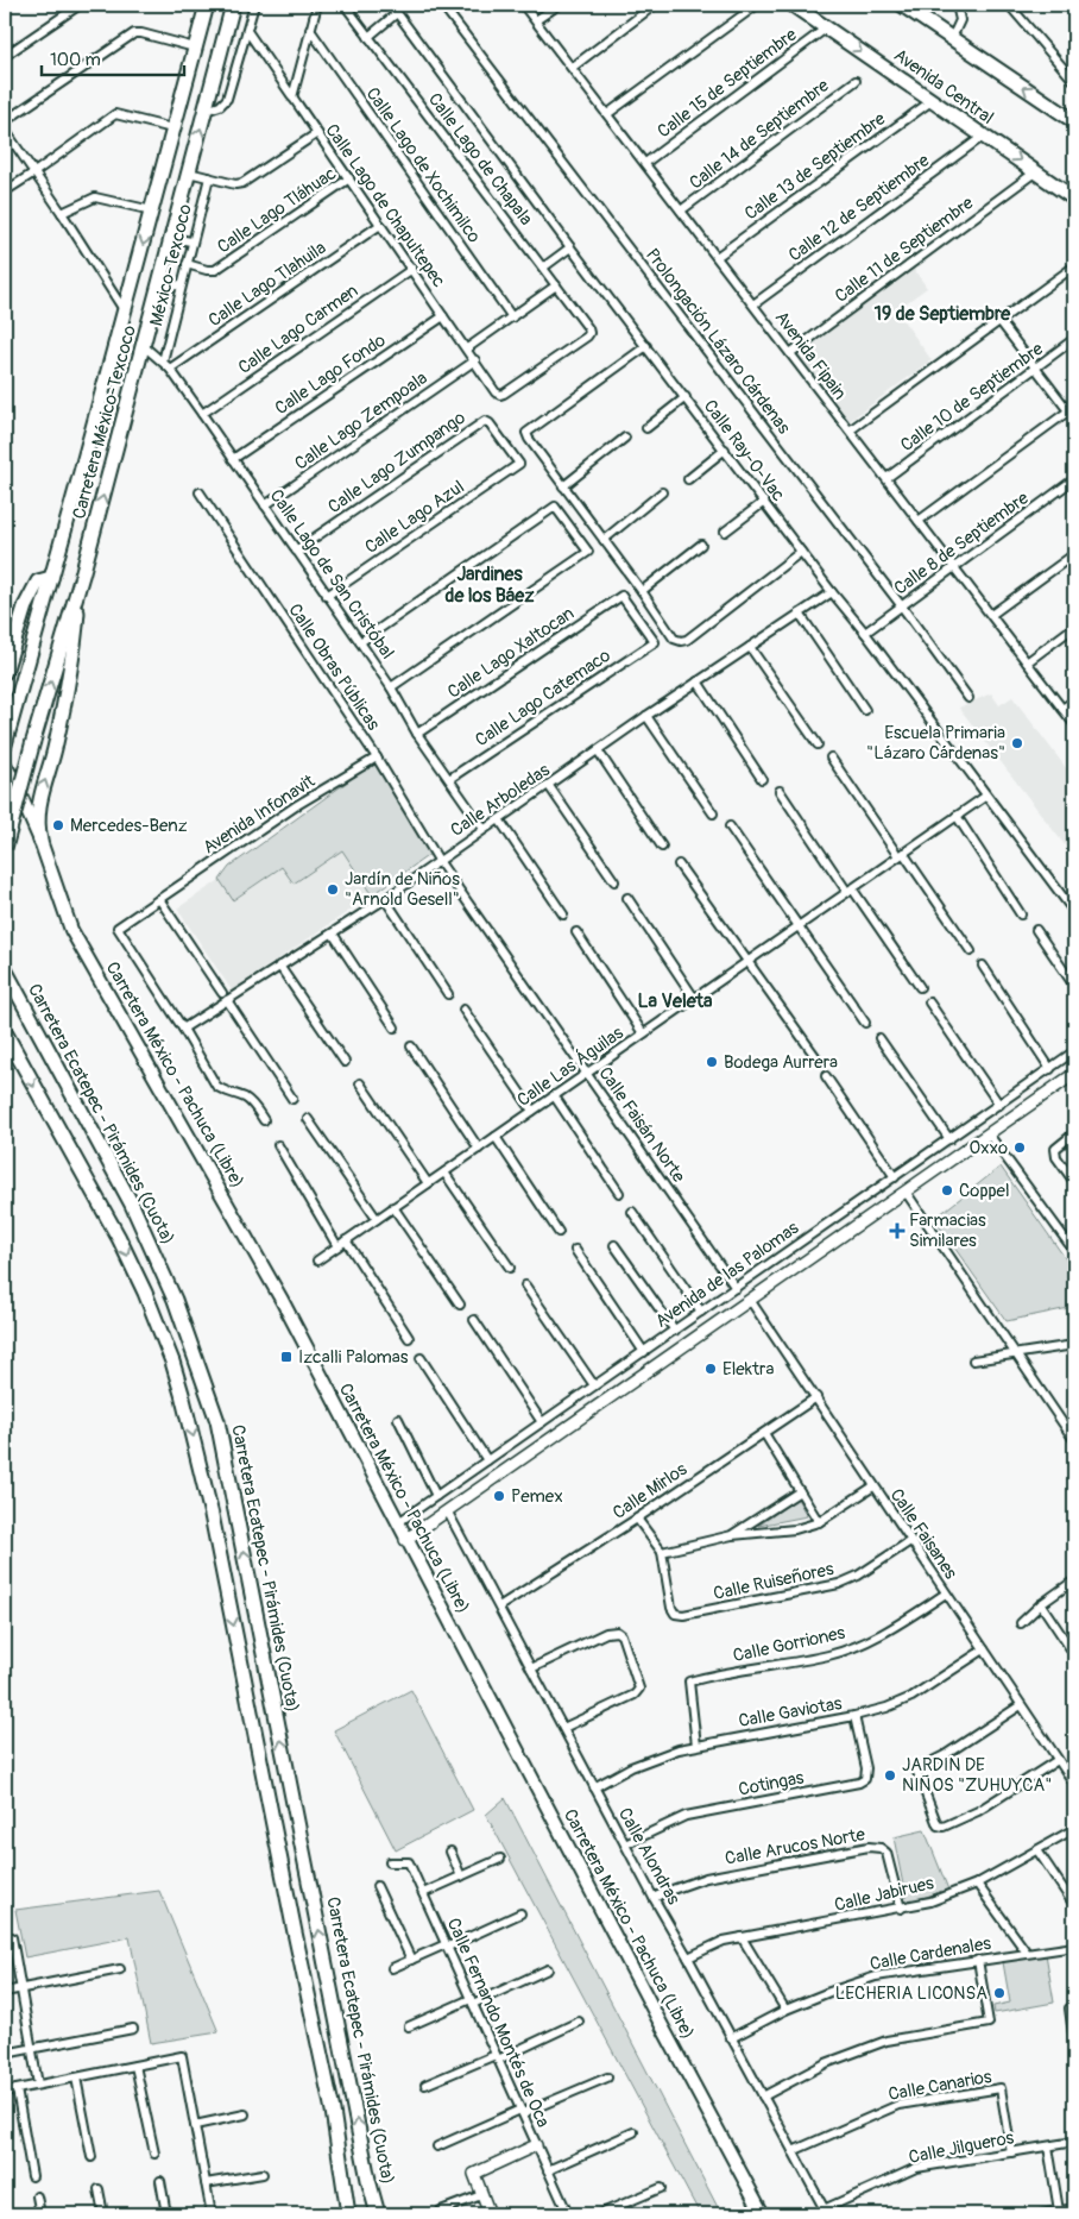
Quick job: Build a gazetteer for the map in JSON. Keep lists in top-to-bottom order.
{
  "streets": {
    "highway": ["Avenida Central", "Carretera México-Texcoco", "Carretera Ecatepec - Pirámides (Cuota)"],
    "main road": ["Carretera México - Pachuca (Libre)", "Avenida de las Palomas"],
    "street": [
      "Calle 15 de Septiembre",
      "Calle 14 de Septiembre",
      "Calle Lago de Chapala",
      "Calle Lago de Xochimilco",
      "Calle 13 de Septiembre",
      "Calle Lago de Chapultepec",
      "Calle 12 de Septiembre",
      "Calle Lago Tláhuac",
      "Calle 11 de Septiembre",
      "México-Texcoco",
      "Calle Lago Tlahuila",
      "Calle Lago Carmen",
      "Prolongación Lázaro Cárdenas",
      "Avenida Fipain",
      "Calle Lago Fondo",
      "Calle 10 de Septiembre",
      "Calle Lago Zempoala",
      "Calle Ray-O-Vac",
      "Calle Lago Zumpango",
      "Calle Lago Azul",
      "Calle 8 de Septiembre",
      "Calle Lago de San Cristóbal",
      "Calle Lago Xaltocan",
      "Calle Obras Públicas",
      "Calle Lago Catemaco",
      "Calle Arboledas",
      "Avenida Infonavit",
      "Calle Las Águilas",
      "Calle Faisán Norte",
      "Calle Mirlos",
      "Calle Faisanes",
      "Calle Ruiseñores",
      "Calle Gorriones",
      "Calle Gaviotas",
      "Cotingas",
      "Calle Arucos Norte",
      "Calle Alondras",
      "Calle Jabirues",
      "Calle Cardenales",
      "Calle Fernando Montés de Oca",
      "Calle Canarios",
      "Calle Jilgueros"
    ]
  },
  "crossings": [
    ["Calle 15 de Septiembre", "Avenida Central"],
    ["Calle 15 de Septiembre", "Avenida Fipain"],
    ["Avenida Central", "Calle 13 de Septiembre"],
    ["Avenida Central", "Calle 12 de Septiembre"],
    ["Avenida Central", "Calle 11 de Septiembre"],
    ["Calle 14 de Septiembre", "Avenida Fipain"],
    ["Calle Lago de Chapala", "Calle Lago de Chapultepec"],
    ["Calle 13 de Septiembre", "Avenida Fipain"],
    ["Calle Lago de Chapultepec", "Calle Lago Tláhuac"],
    ["Calle Lago de Chapultepec", "Calle Lago Tlahuila"],
    ["Calle Lago de Chapultepec", "Calle Lago Carmen"],
    ["Calle Lago de Chapultepec", "Calle Lago Fondo"],
    ["Calle Lago de Chapultepec", "Calle Lago Zempoala"],
    ["Calle 12 de Septiembre", "Avenida Fipain"],
    ["Calle Lago Tláhuac", "México-Texcoco"],
    ["Calle 11 de Septiembre", "Avenida Fipain"],
    ["México-Texcoco", "Calle Lago de San Cristóbal"],
    ["Calle Lago Tlahuila", "Calle Lago de San Cristóbal"],
    ["Calle Lago Carmen", "Calle Lago de San Cristóbal"],
    ["Prolongación Lázaro Cárdenas", "Calle 8 de Septiembre"],
    ["Avenida Fipain", "Calle 10 de Septiembre"],
    ["Avenida Fipain", "Calle 8 de Septiembre"],
    ["Calle Lago Fondo", "Calle Lago de San Cristóbal"],
    ["Calle Lago Zempoala", "Calle Lago de San Cristóbal"],
    ["Carretera México-Texcoco", "Calle Lago de San Cristóbal"],
    ["Calle Ray-O-Vac", "Calle 8 de Septiembre"],
    ["Calle Ray-O-Vac", "Calle Arboledas"],
    ["Calle Ray-O-Vac", "Calle Las Águilas"],
    ["Calle Lago Zumpango", "Calle Lago Azul"],
    ["Calle Lago Zumpango", "Calle Lago de San Cristóbal"],
    ["Calle Lago Azul", "Calle Lago de San Cristóbal"],
    ["Calle Lago de San Cristóbal", "Calle Lago Xaltocan"],
    ["Calle Lago de San Cristóbal", "Calle Lago Catemaco"],
    ["Calle Lago de San Cristóbal", "Calle Arboledas"],
    ["Calle Lago Xaltocan", "Calle Lago Catemaco"],
    ["Calle Obras Públicas", "Calle Arboledas"],
    ["Calle Obras Públicas", "Avenida Infonavit"],
    ["Calle Obras Públicas", "Calle Faisán Norte"],
    ["Calle Arboledas", "Avenida Infonavit"],
    ["Calle Arboledas", "Calle Faisán Norte"],
    ["Calle Las Águilas", "Calle Faisán Norte"],
    ["Carretera México - Pachuca (Libre)", "Avenida de las Palomas"],
    ["Calle Faisán Norte", "Avenida de las Palomas"],
    ["Avenida de las Palomas", "Calle Faisanes"],
    ["Avenida de las Palomas", "Calle Alondras"],
    ["Calle Mirlos", "Calle Faisanes"],
    ["Calle Mirlos", "Calle Alondras"],
    ["Calle Faisanes", "Calle Ruiseñores"],
    ["Calle Faisanes", "Calle Gorriones"],
    ["Calle Faisanes", "Calle Gaviotas"],
    ["Calle Gorriones", "Calle Gaviotas"],
    ["Calle Gaviotas", "Cotingas"],
    ["Calle Gaviotas", "Calle Alondras"],
    ["Cotingas", "Calle Alondras"],
    ["Calle Arucos Norte", "Calle Alondras"],
    ["Calle Arucos Norte", "Calle Jabirues"],
    ["Calle Alondras", "Calle Jabirues"],
    ["Calle Alondras", "Calle Cardenales"],
    ["Calle Alondras", "Calle Canarios"],
    ["Calle Alondras", "Calle Jilgueros"],
    ["Calle Canarios", "Calle Jilgueros"]
  ],
  "districts": ["19 de Septiembre", "Jardines de los Báez", "La Veleta"],
  "places": {
    "other": [
      "Escuela Primaria \"Lázaro Cárdenas\"",
      "Mercedes-Benz",
      "Jardín de Niños \"Arnold Gesell\"",
      "Bodega Aurrera",
      "Oxxo",
      "Coppel",
      "Elektra",
      "Pemex",
      "JARDIN DE NIÑOS \"ZUHUYCA\"",
      "LECHERIA LICONSA"
    ],
    "health": ["Farmacias Similares"],
    "transit": ["Izcalli Palomas"]
  },
  "scale_bar": "100 m"
}
